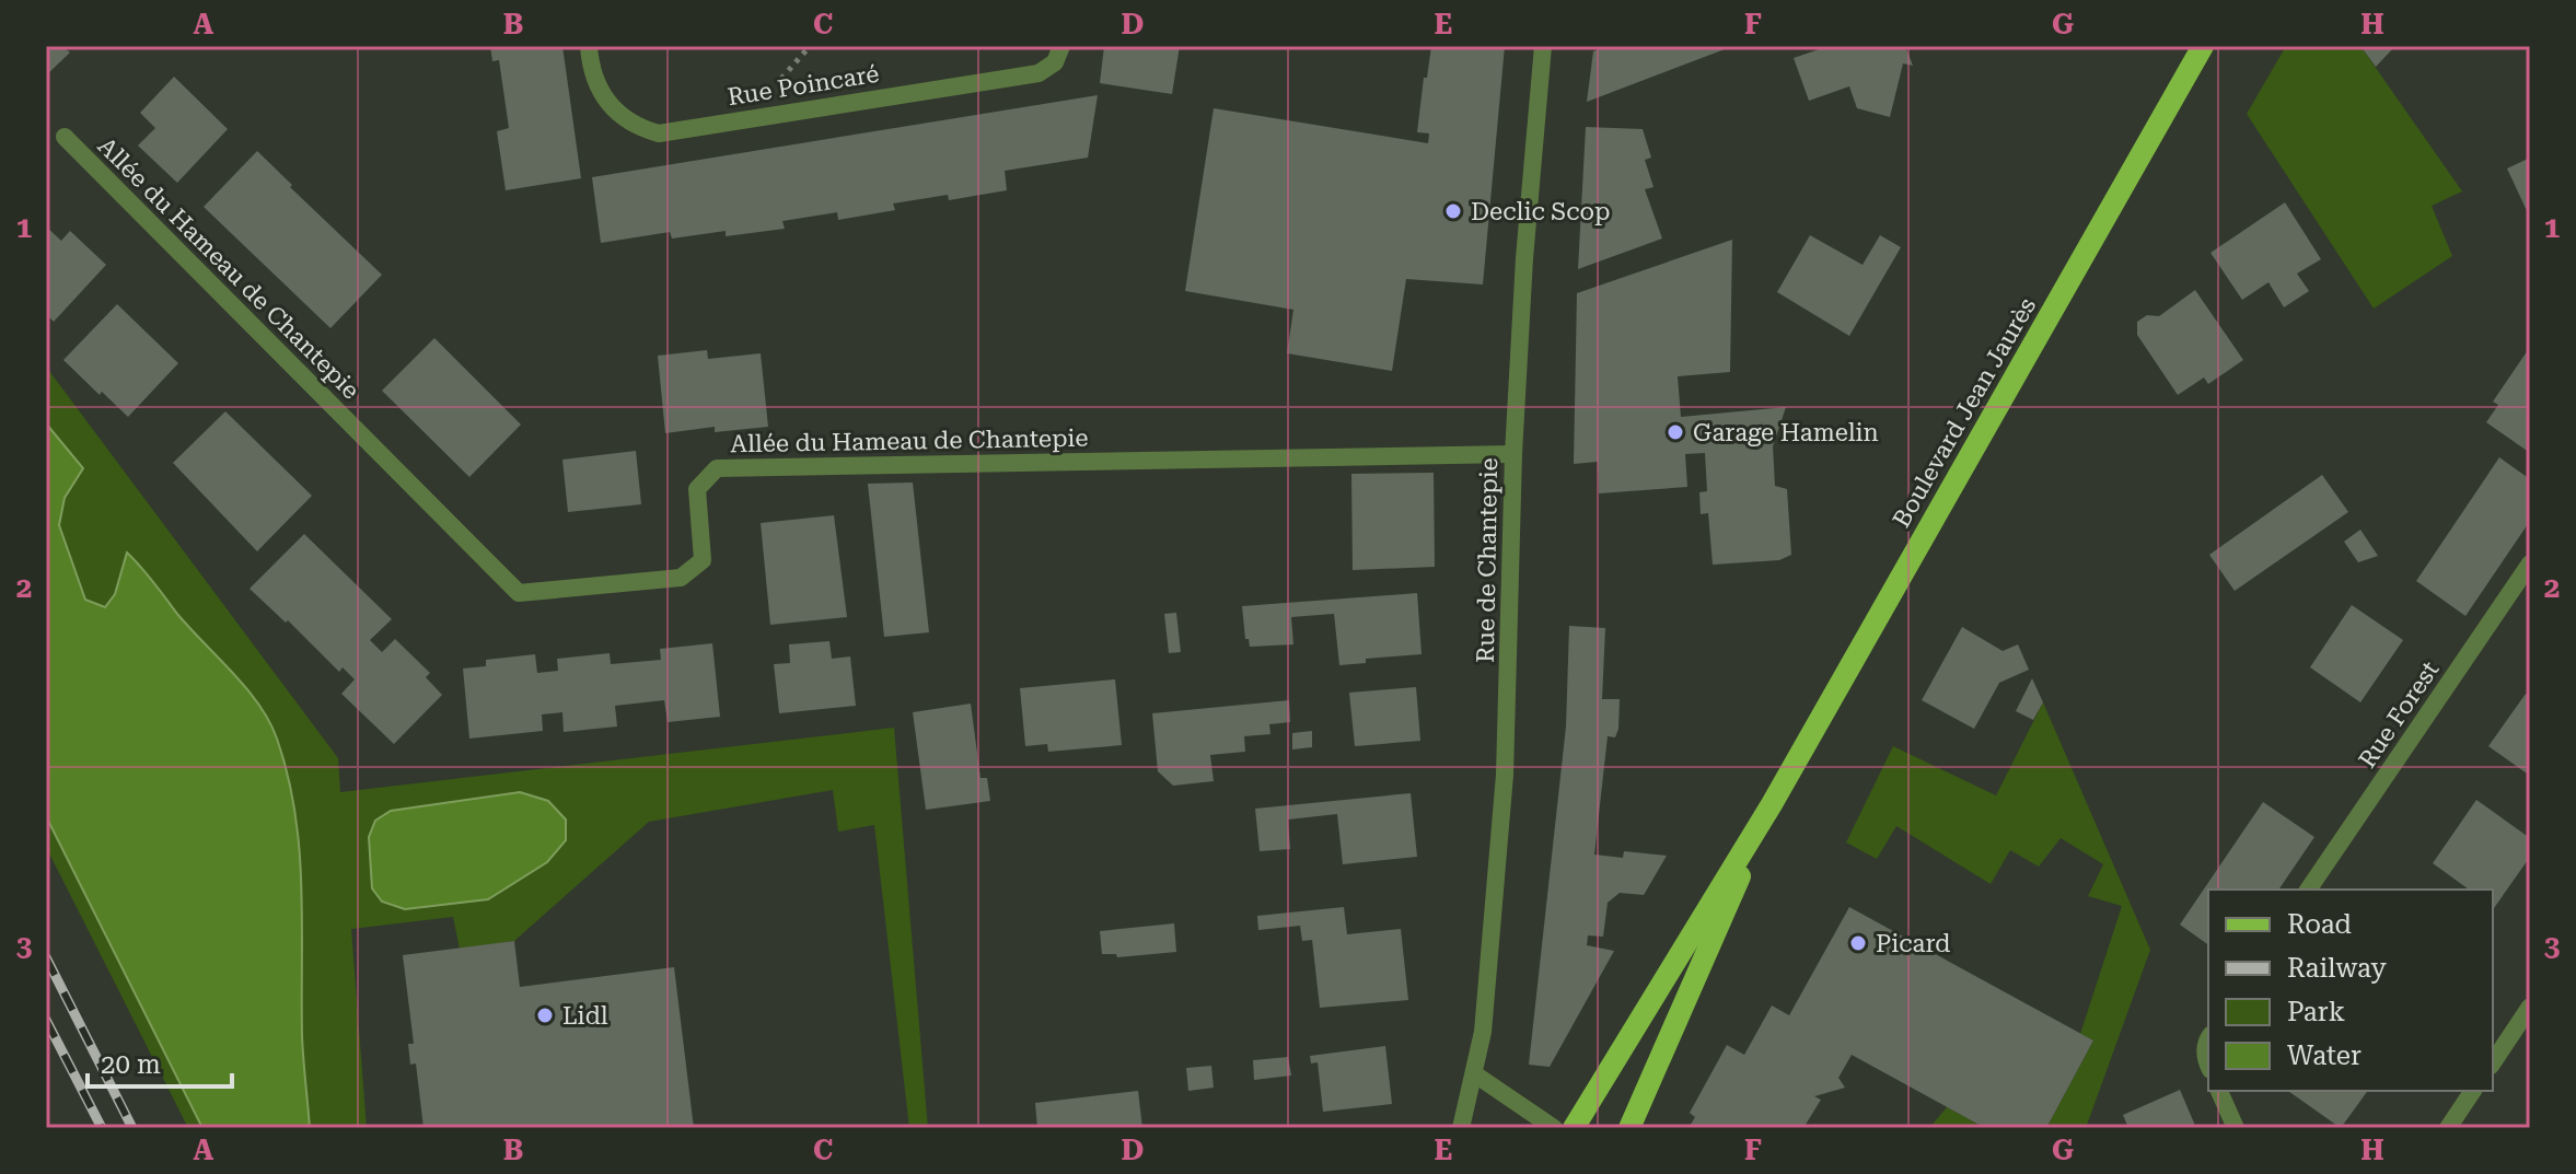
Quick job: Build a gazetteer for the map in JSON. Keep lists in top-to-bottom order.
{
  "streets": {
    "main road": ["Boulevard Jean Jaurès"],
    "street": [
      "Rue Poincaré",
      "Allée du Hameau de Chantepie",
      "Rue de Chantepie",
      "Rue Forest"
    ]
  },
  "crossings": [
    ["Allée du Hameau de Chantepie", "Rue de Chantepie"]
  ],
  "places": [
    "Declic Scop",
    "Garage Hamelin",
    "Picard",
    "Lidl"
  ],
  "legend": [
    "Road",
    "Railway",
    "Park",
    "Water"
  ],
  "scale_bar": "20 m",
  "grid": {
    "columns": [
      "A",
      "B",
      "C",
      "D",
      "E",
      "F",
      "G",
      "H"
    ],
    "rows": ["1", "2", "3"]
  }
}
